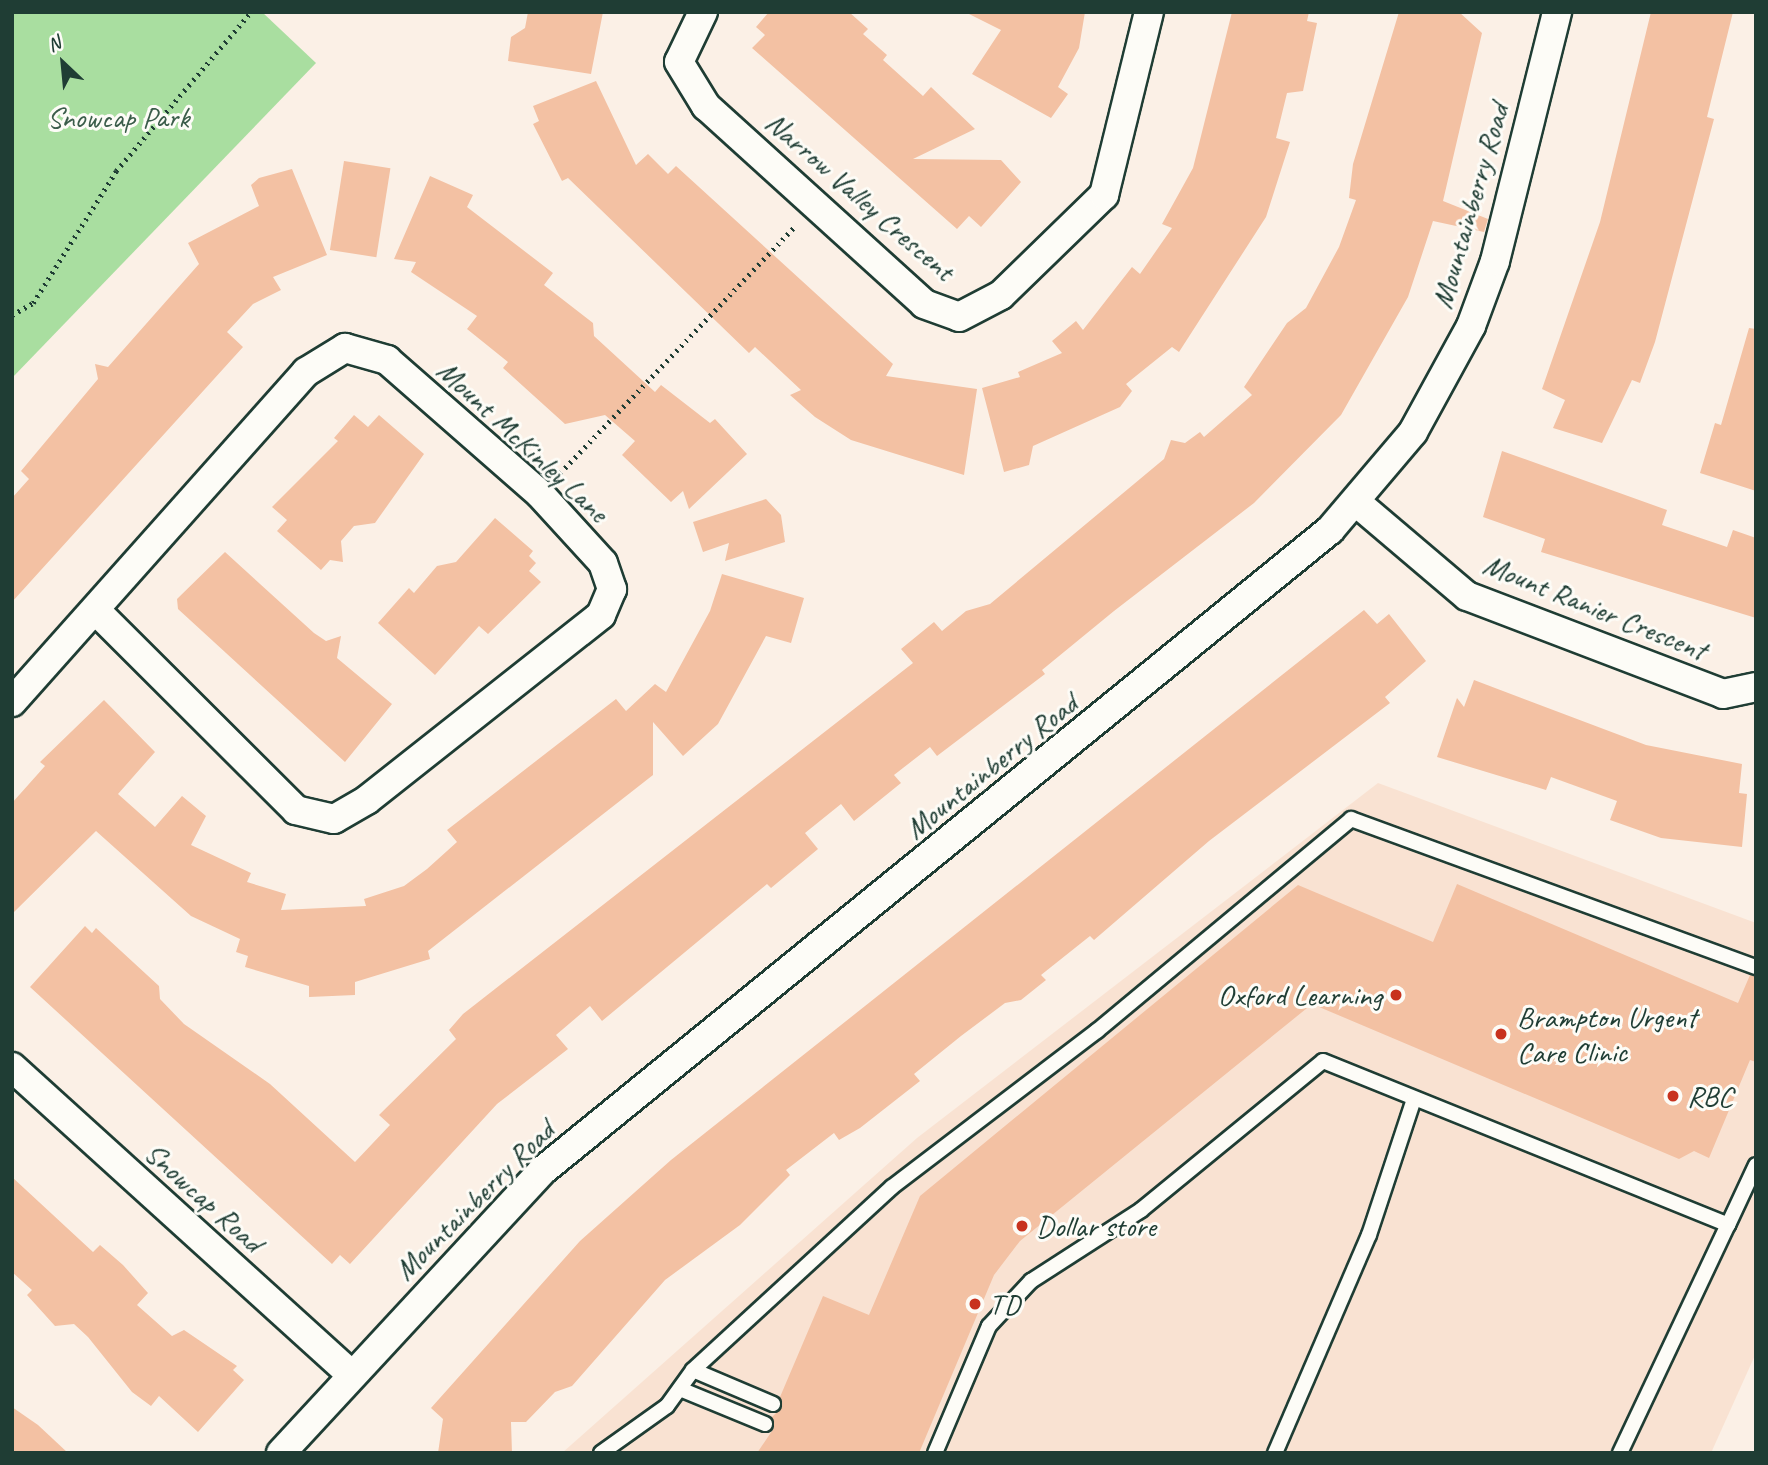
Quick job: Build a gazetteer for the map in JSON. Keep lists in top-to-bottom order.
{
  "streets": {
    "street": [
      "Narrow Valley Crescent",
      "Mountainberry Road",
      "Mount McKinley Lane",
      "Mount Ranier Crescent",
      "Snowcap Road"
    ]
  },
  "crossings": [
    ["Mountainberry Road", "Mount Ranier Crescent"],
    ["Mountainberry Road", "Snowcap Road"]
  ],
  "parks": ["Snowcap Park"],
  "places": [
    "Oxford Learning",
    "Brampton Urgent Care Clinic",
    "RBC",
    "Dollar store",
    "TD"
  ],
  "north": "top left"
}
